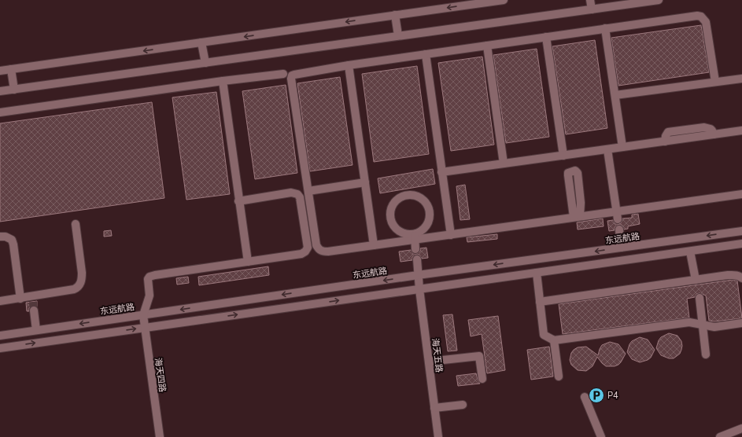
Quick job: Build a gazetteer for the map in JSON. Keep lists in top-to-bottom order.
{
  "streets": {
    "street": ["东远航路", "海天五路", "海天四路"]
  },
  "crossings": [
    ["东远航路", "海天五路"],
    ["东远航路", "海天四路"]
  ],
  "places": {
    "parking": ["P4"]
  }
}
